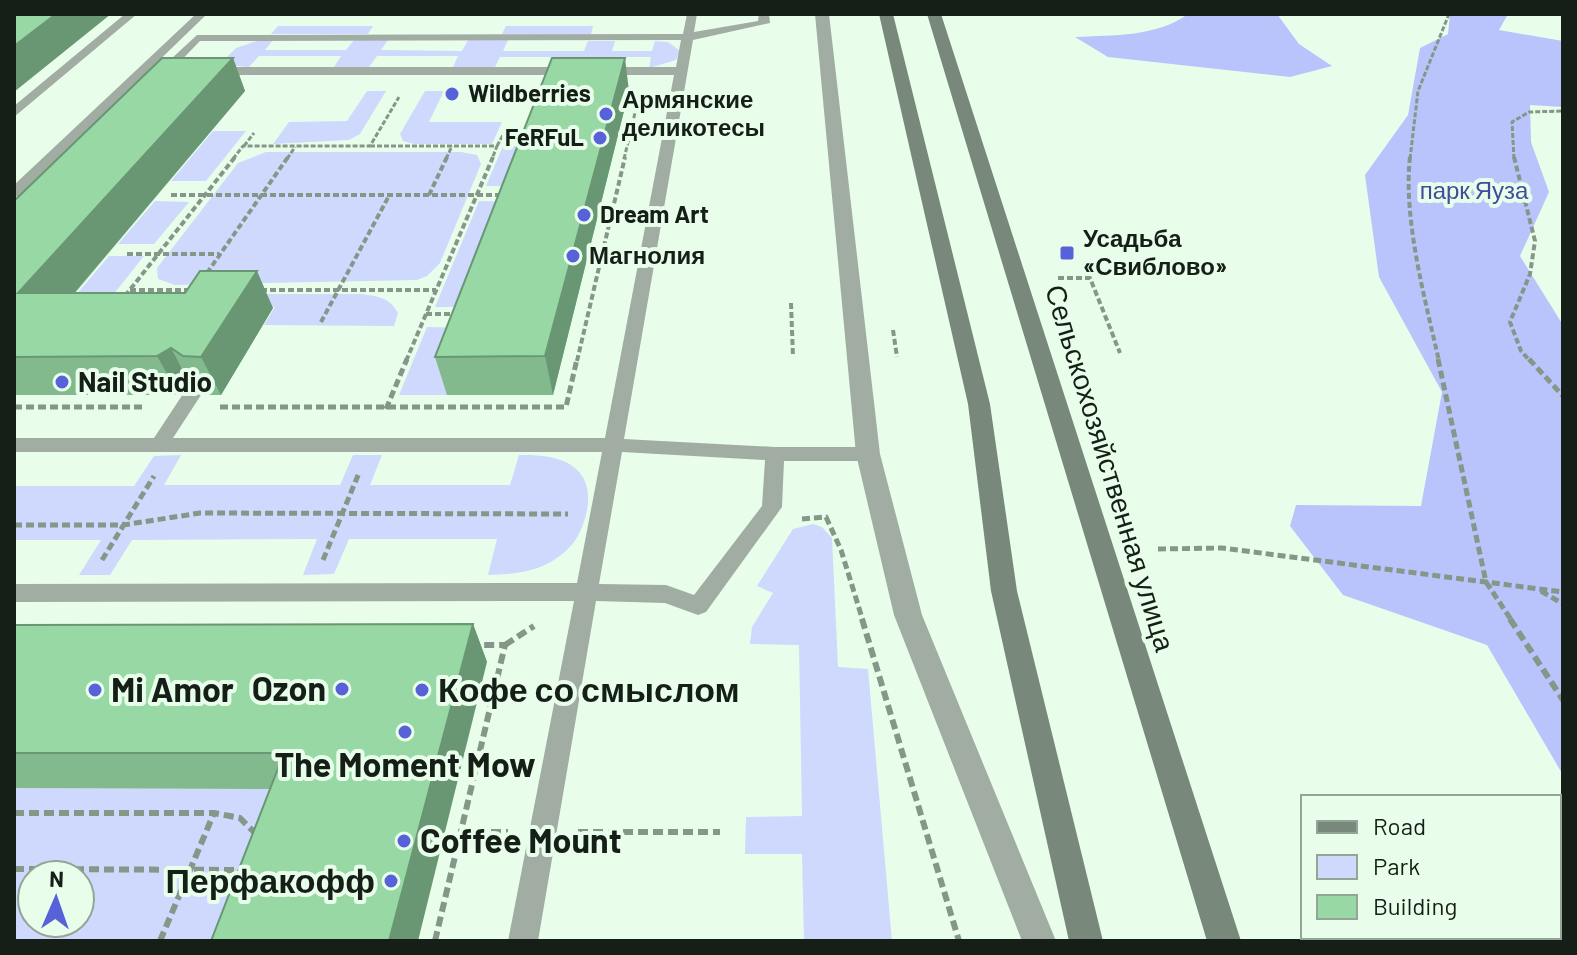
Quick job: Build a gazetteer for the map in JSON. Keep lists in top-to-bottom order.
{
  "streets": {
    "main road": ["Сельскохозяйственная улица"]
  },
  "parks": ["парк Яуза"],
  "places": {
    "other": [
      "Wildberries",
      "Армянские деликотесы",
      "FeRFuL",
      "Dream Art",
      "Магнолия",
      "Nail Studio",
      "Ozon",
      "Mi Amor",
      "Кофе со смыслом",
      "The Moment Mow",
      "Coffee Mount",
      "Перфакофф"
    ],
    "transit": ["Усадьба «Свиблово»"]
  },
  "legend": ["Road", "Park", "Building"],
  "north": "top"
}
